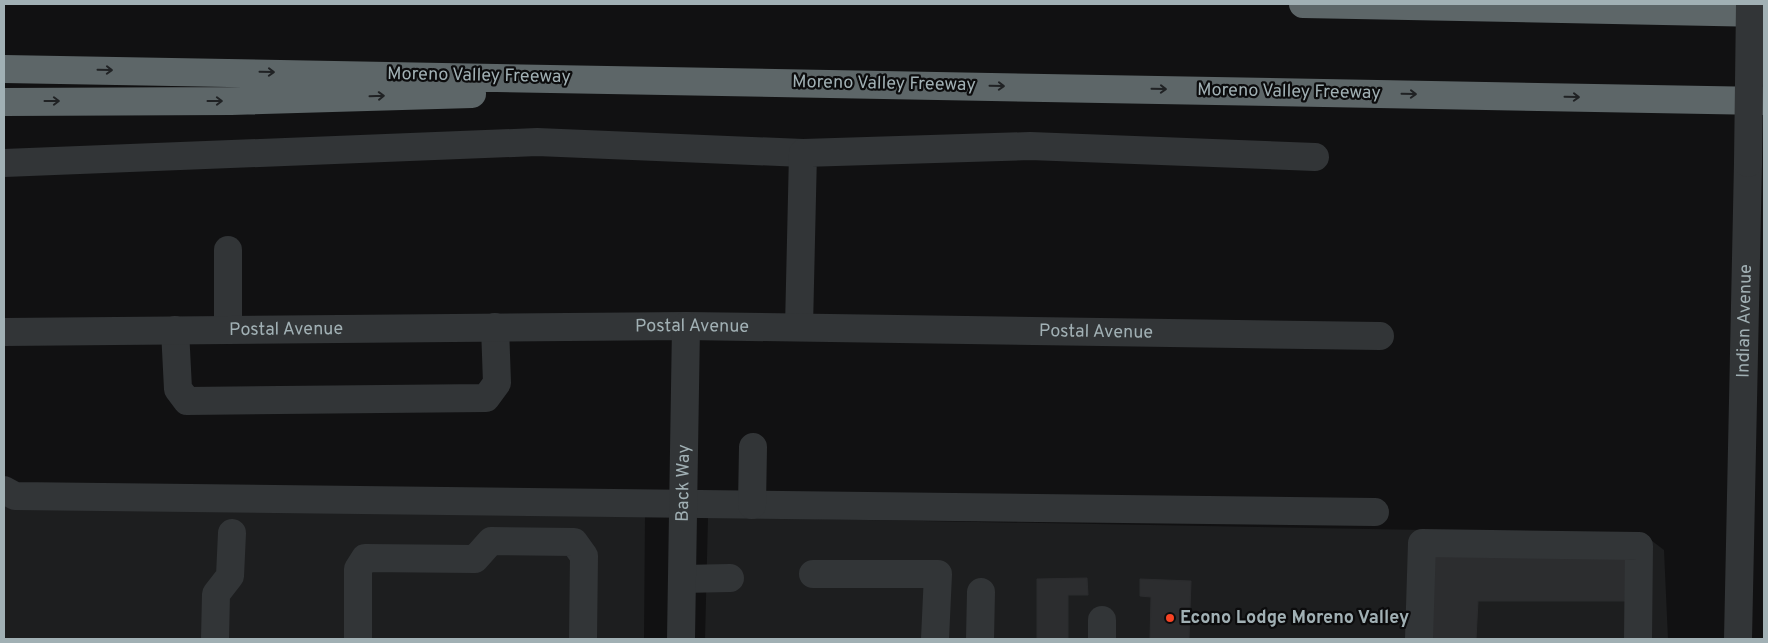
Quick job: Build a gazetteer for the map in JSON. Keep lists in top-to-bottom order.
{
  "streets": {
    "highway": ["Moreno Valley Freeway"],
    "street": ["Indian Avenue", "Postal Avenue", "Back Way"]
  },
  "crossings": [
    ["Postal Avenue", "Back Way"]
  ],
  "places": ["Econo Lodge Moreno Valley"]
}
